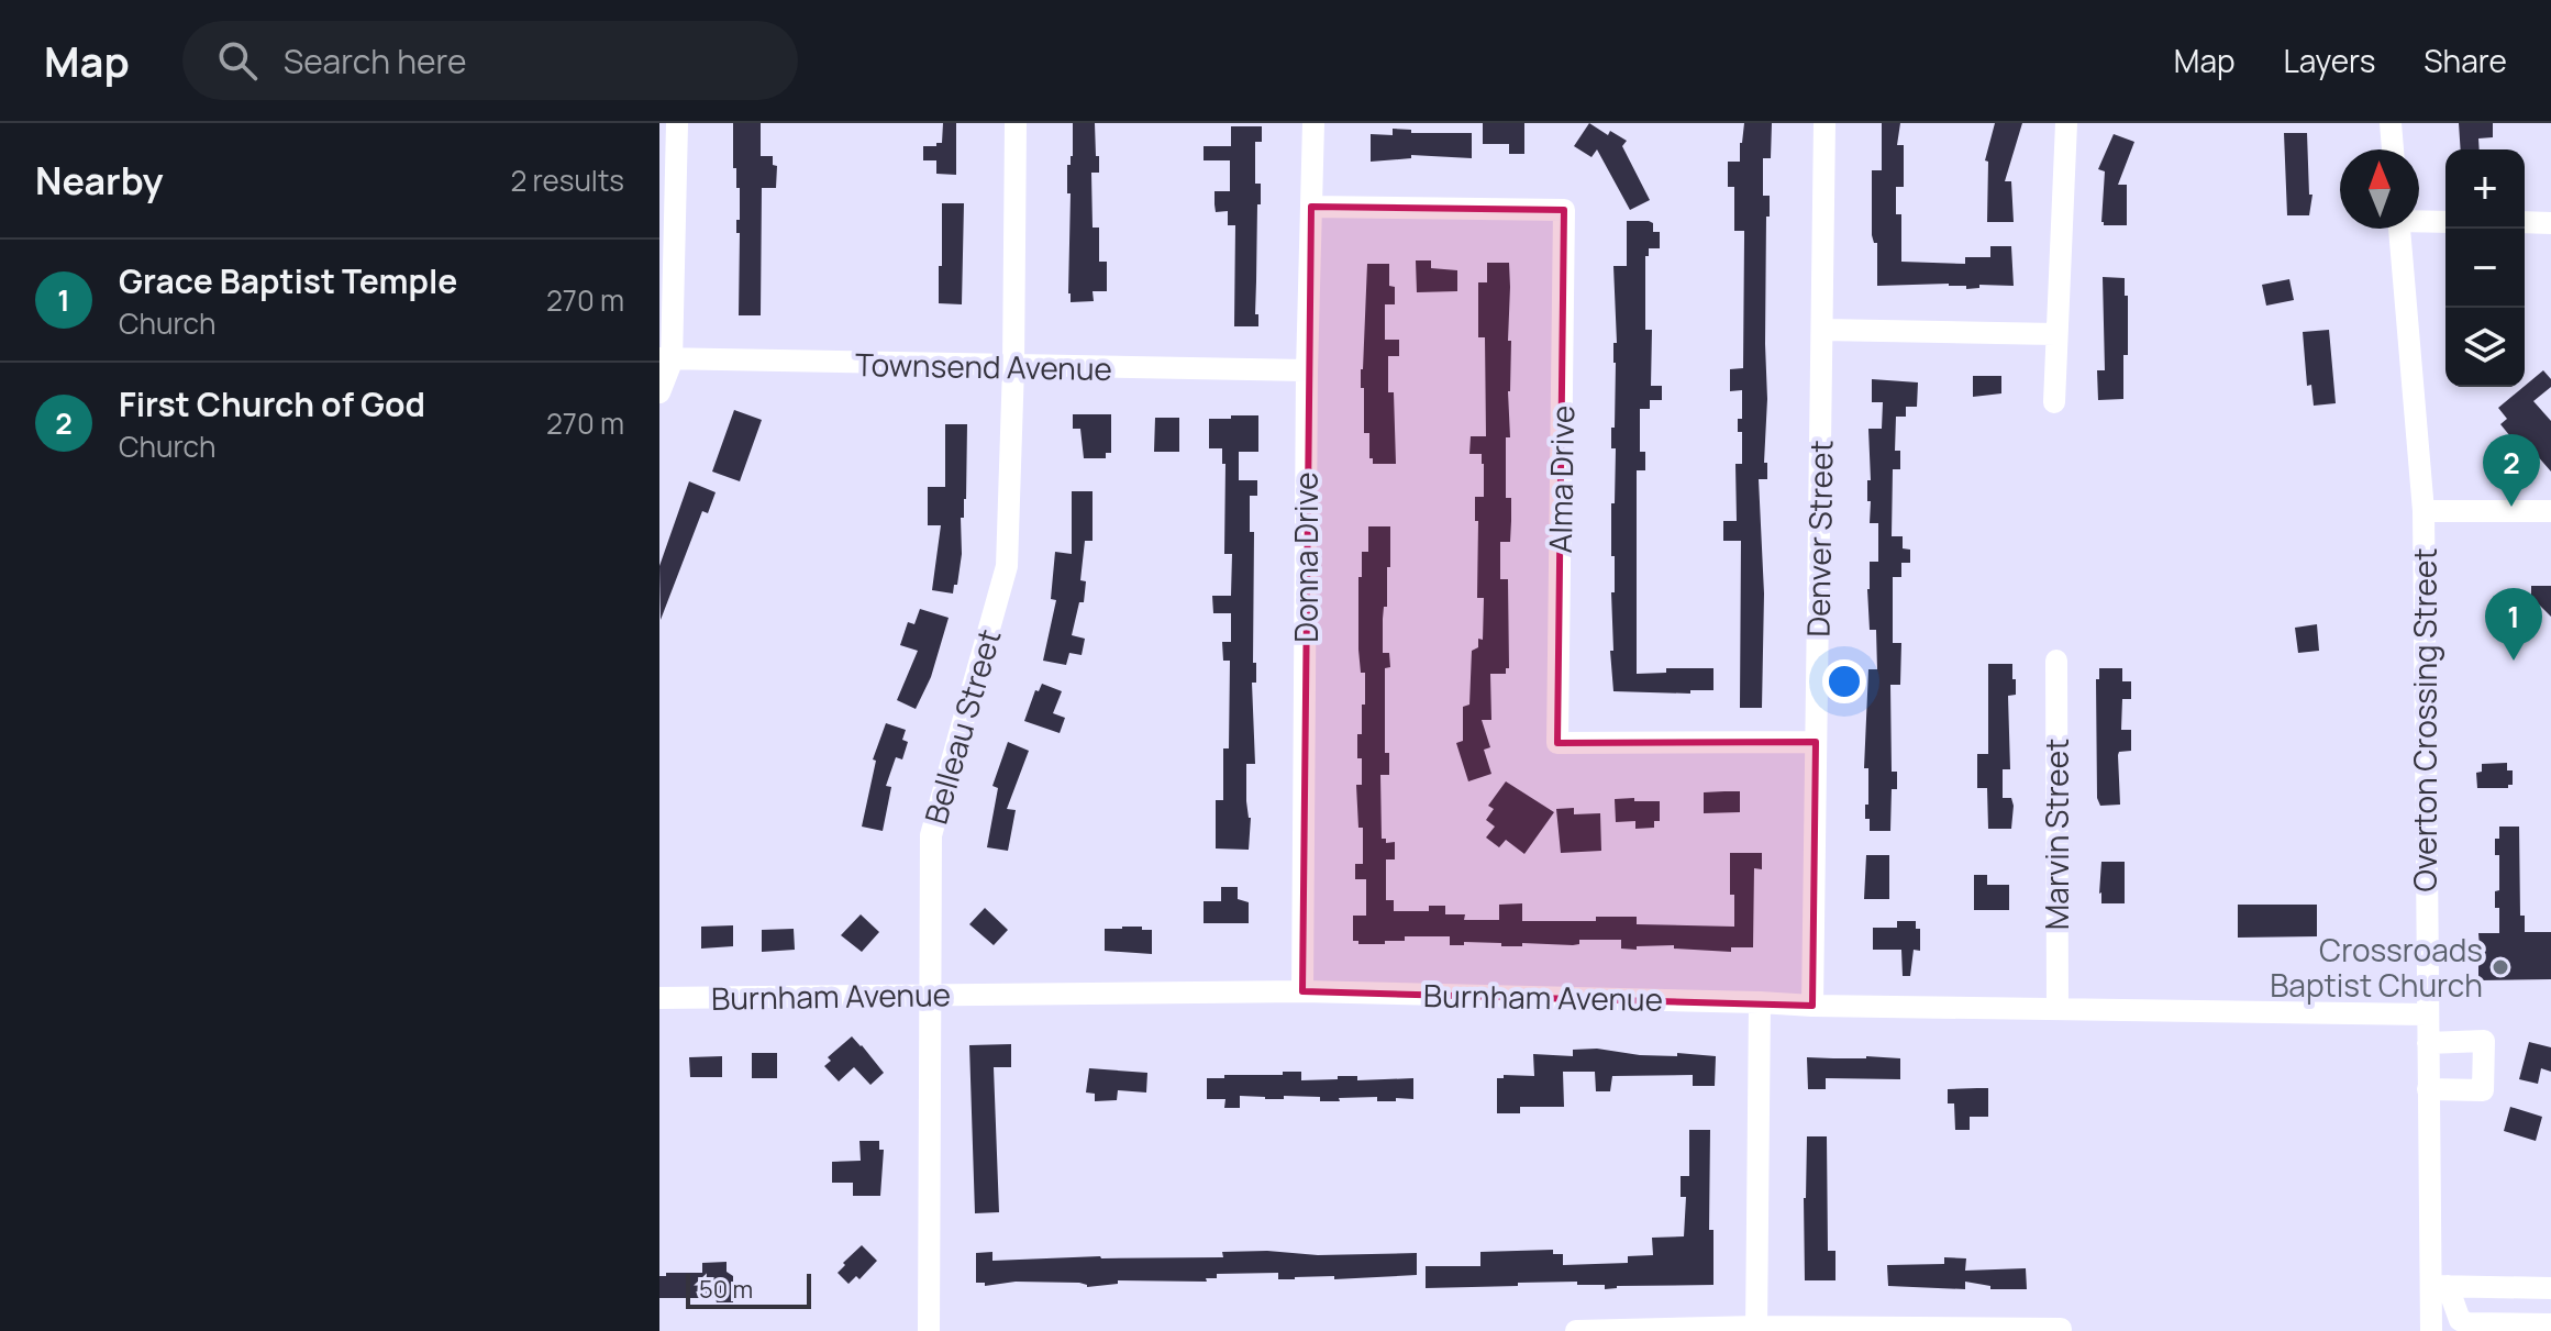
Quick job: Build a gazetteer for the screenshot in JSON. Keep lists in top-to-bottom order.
{
  "streets": {
    "street": [
      "Townsend Avenue",
      "Alma Drive",
      "Denver Street",
      "Donna Drive",
      "Overton Crossing Street",
      "Belleau Street",
      "Marvin Street",
      "Burnham Avenue"
    ]
  },
  "crossings": [
    ["Townsend Avenue", "Donna Drive"],
    ["Townsend Avenue", "Belleau Street"],
    ["Alma Drive", "Denver Street"],
    ["Alma Drive", "Donna Drive"],
    ["Denver Street", "Burnham Avenue"],
    ["Donna Drive", "Burnham Avenue"],
    ["Overton Crossing Street", "Burnham Avenue"],
    ["Belleau Street", "Burnham Avenue"],
    ["Marvin Street", "Burnham Avenue"]
  ],
  "places": ["Crossroads Baptist Church"],
  "scale_bar": "50 m",
  "north": "top",
  "page": {
    "header": "Map",
    "search": "Search here",
    "nav": ["Map", "Layers", "Share"],
    "heading": ["Nearby", "2 results"],
    "map_buttons": ["+", "−"],
    "list": [
      {
        "mark": "1",
        "name": "Grace Baptist Temple",
        "note": "Church",
        "value": "270 m"
      },
      {
        "mark": "2",
        "name": "First Church of God",
        "note": "Church",
        "value": "270 m"
      }
    ],
    "pins": ["2", "1"],
    "scale": "50 m"
  }
}
